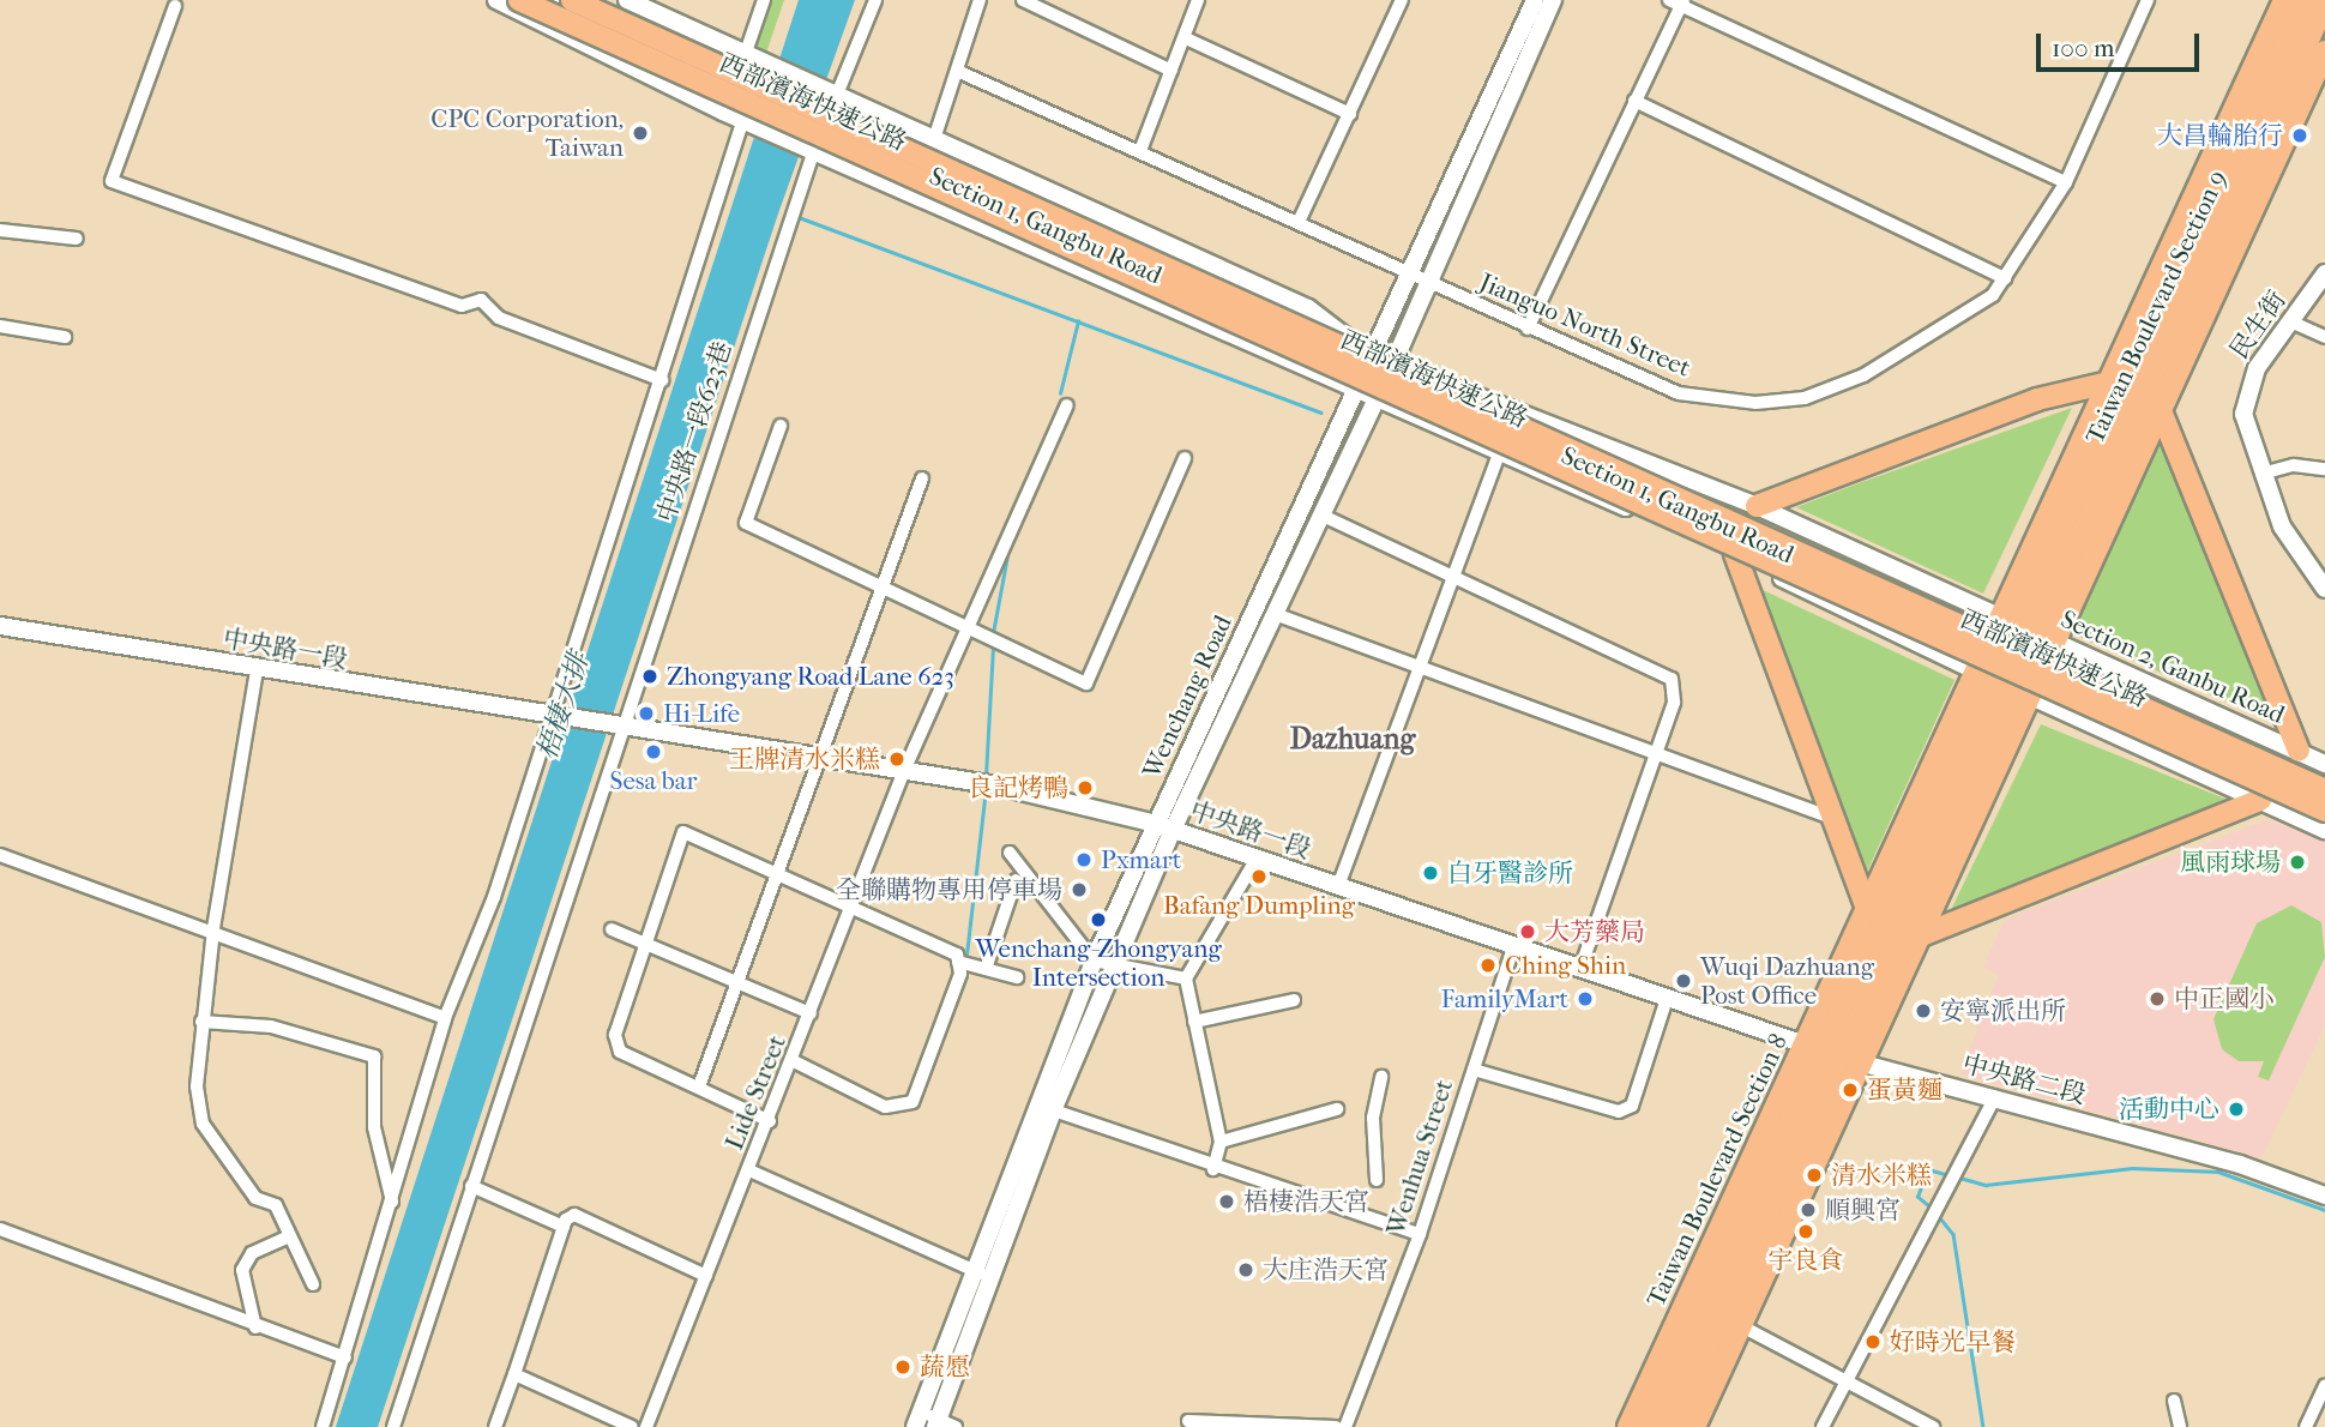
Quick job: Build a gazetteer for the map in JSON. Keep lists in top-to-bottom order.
{
  "streets": {
    "main road": ["西部濱海快速公路", "Taiwan Boulevard Section 9", "Taiwan Boulevard Section 8"],
    "street": [
      "Section 1, Gangbu Road",
      "Jianguo North Street",
      "民生街",
      "中央路一段623巷",
      "中央路一段",
      "Section 2, Ganbu Road",
      "Wenchang Road",
      "中央路二段",
      "Lide Street",
      "Wenhua Street"
    ]
  },
  "crossings": [
    ["西部濱海快速公路", "Section 1, Gangbu Road"],
    ["Section 1, Gangbu Road", "Taiwan Boulevard Section 9"],
    ["Section 1, Gangbu Road", "中央路一段623巷"],
    ["Section 1, Gangbu Road", "Section 2, Ganbu Road"],
    ["Section 1, Gangbu Road", "Wenchang Road"],
    ["Section 1, Gangbu Road", "Taiwan Boulevard Section 8"],
    ["Taiwan Boulevard Section 9", "Section 2, Ganbu Road"],
    ["Taiwan Boulevard Section 9", "Taiwan Boulevard Section 8"],
    ["Jianguo North Street", "Wenchang Road"],
    ["中央路一段623巷", "中央路一段"],
    ["中央路一段", "Wenchang Road"],
    ["中央路一段", "中央路二段"],
    ["中央路一段", "Lide Street"],
    ["中央路一段", "Wenhua Street"],
    ["中央路一段", "Taiwan Boulevard Section 8"],
    ["Section 2, Ganbu Road", "Taiwan Boulevard Section 8"],
    ["中央路二段", "Taiwan Boulevard Section 8"]
  ],
  "districts": ["Dazhuang"],
  "water": ["梧棲大排"],
  "places": [
    "CPC Corporation, Taiwan",
    "大昌輪胎行",
    "Zhongyang Road Lane 623",
    "Hi-Life",
    "Sesa bar",
    "王牌清水米糕",
    "良記烤鴨",
    "Pxmart",
    "風雨球場",
    "白牙醫診所",
    "Bafang Dumpling",
    "全聯購物專用停車場",
    "Wenchang-Zhongyang Intersection",
    "大芳藥局",
    "Ching Shin",
    "Wuqi Dazhuang Post Office",
    "FamilyMart",
    "中正國小",
    "安寧派出所",
    "蛋黃麵",
    "活動中心",
    "清水米糕",
    "梧棲浩天宮",
    "順興宮",
    "宇良食",
    "大庄浩天宮",
    "好時光早餐",
    "蔬愿"
  ],
  "scale_bar": "100 m"
}
